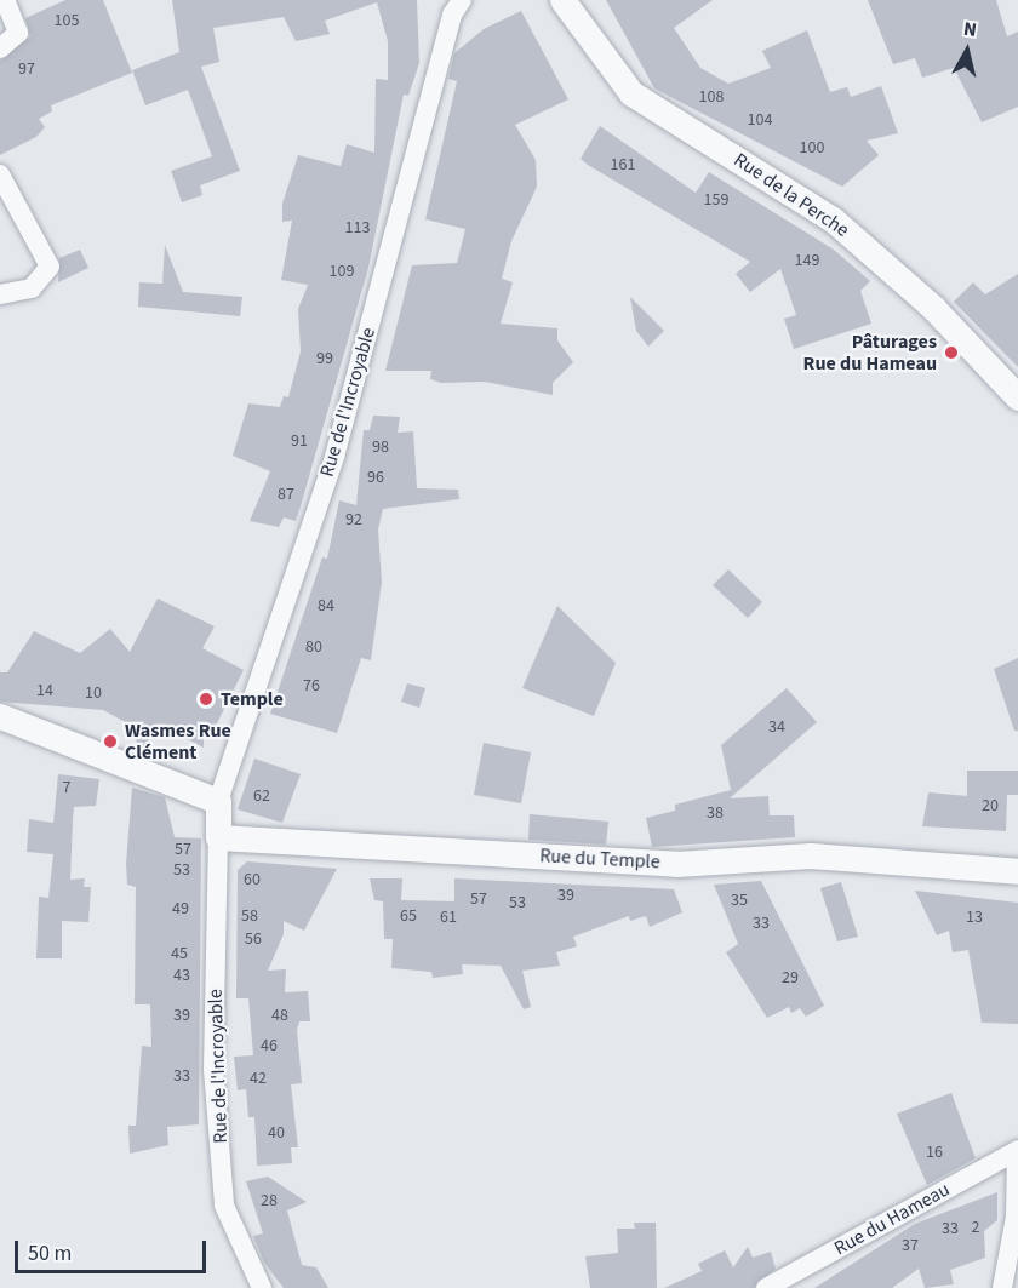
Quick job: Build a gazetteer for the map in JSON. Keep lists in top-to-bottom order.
{
  "streets": {
    "street": [
      "Rue de la Perche",
      "Rue de l'Incroyable",
      "Rue du Temple",
      "Rue du Hameau"
    ]
  },
  "crossings": [
    ["Rue de l'Incroyable", "Rue du Temple"]
  ],
  "places": ["Pâturages Rue du Hameau", "Temple", "Wasmes Rue Clément"],
  "house_numbers": [
    "105",
    "97",
    "108",
    "104",
    "100",
    "161",
    "159",
    "113",
    "149",
    "109",
    "99",
    "91",
    "98",
    "96",
    "87",
    "92",
    "84",
    "80",
    "76",
    "14",
    "10",
    "34",
    "7",
    "62",
    "20",
    "38",
    "57",
    "53",
    "60",
    "39",
    "57",
    "35",
    "53",
    "49",
    "58",
    "65",
    "61",
    "13",
    "33",
    "56",
    "45",
    "43",
    "29",
    "39",
    "48",
    "46",
    "33",
    "42",
    "40",
    "16",
    "28",
    "2",
    "33",
    "37"
  ],
  "scale_bar": "50 m",
  "north": "top"
}
